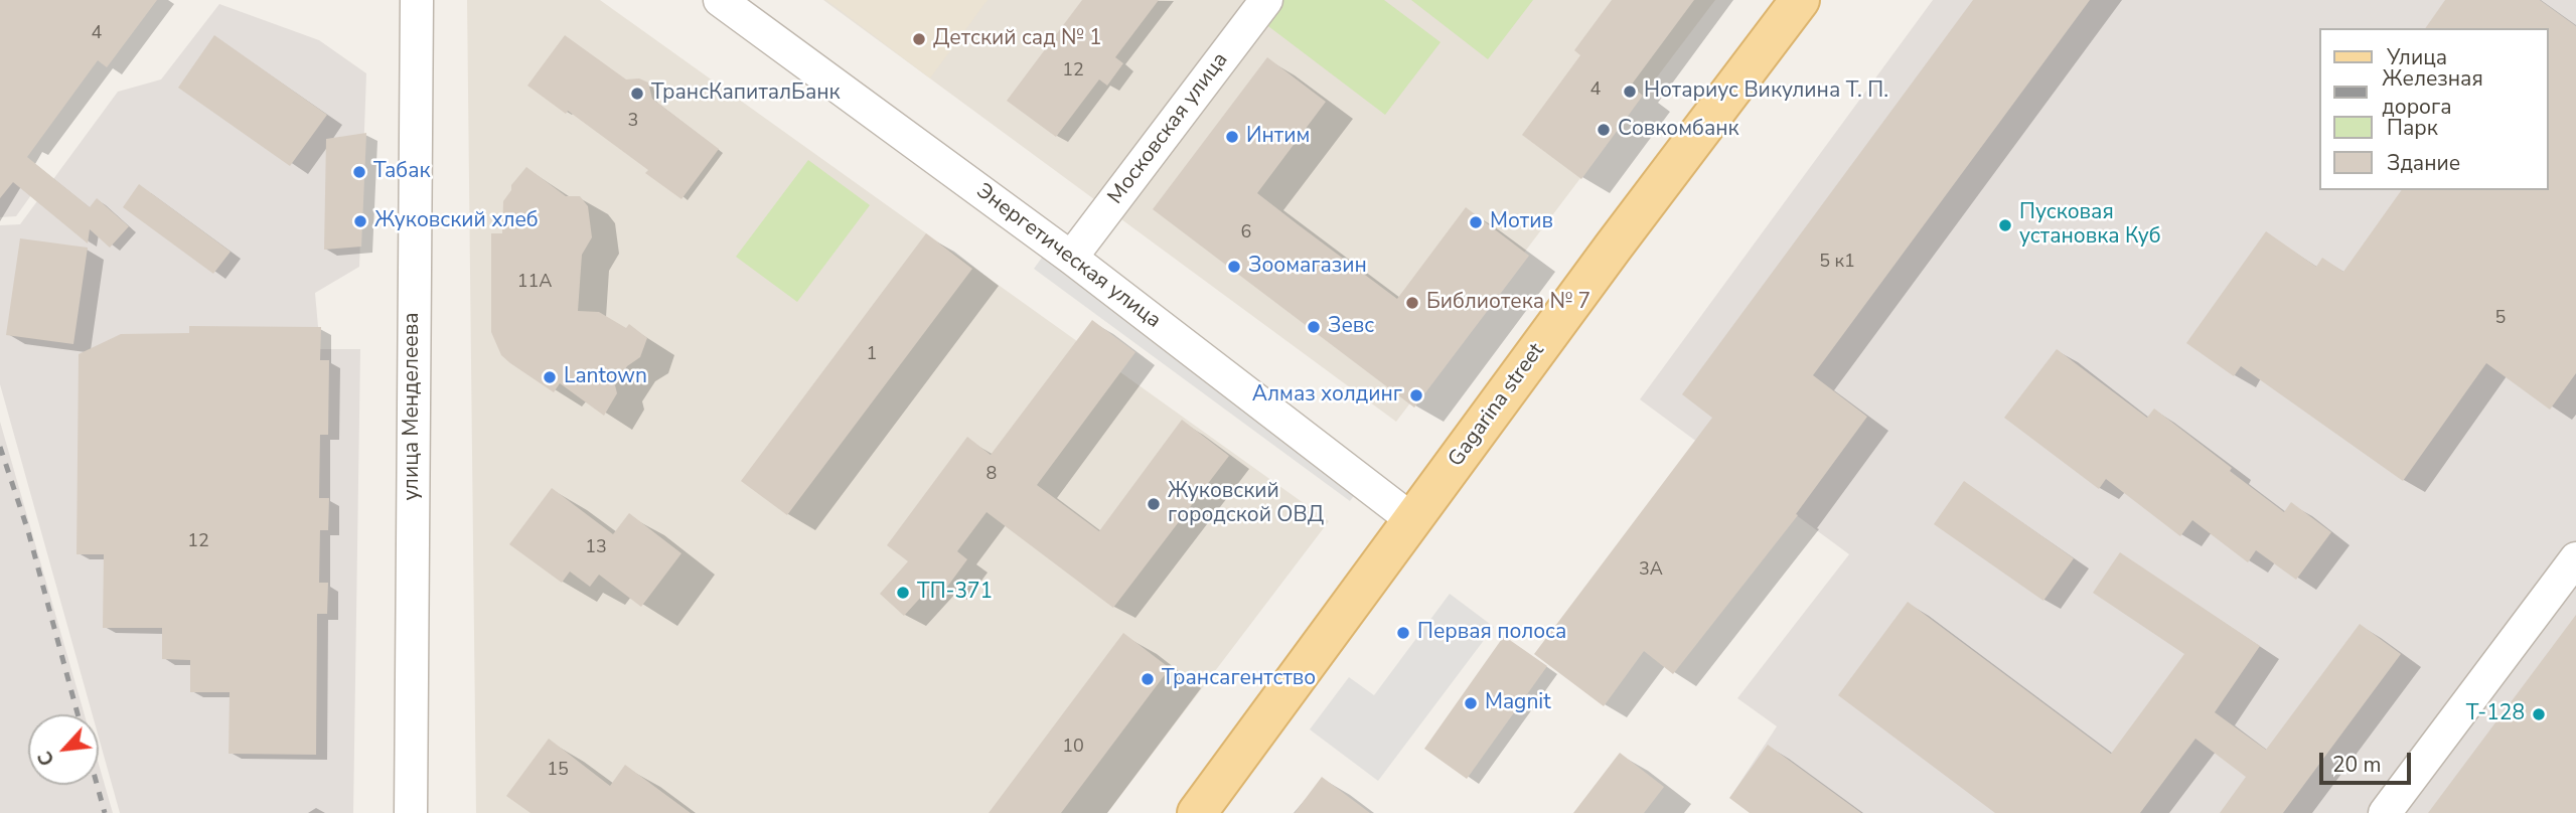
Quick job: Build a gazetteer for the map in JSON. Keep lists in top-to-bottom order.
{
  "streets": {
    "main road": ["Gagarina street"],
    "street": ["Московская улица", "Энергетическая улица", "улица Менделеева"]
  },
  "crossings": [
    ["Московская улица", "Энергетическая улица"],
    ["Энергетическая улица", "Gagarina street"]
  ],
  "places": [
    "Детский сад № 1",
    "Нотариус Викулина Т. П.",
    "ТрансКапиталБанк",
    "Совкомбанк",
    "Интим",
    "Табак",
    "Жуковский хлеб",
    "Мотив",
    "Пусковая установка Куб",
    "Зоомагазин",
    "Библиотека № 7",
    "Зевс",
    "Lantown",
    "Алмаз холдинг",
    "Жуковский городской ОВД",
    "ТП-371",
    "Первая полоса",
    "Трансагентство",
    "Magnit",
    "Т-128"
  ],
  "house_numbers": [
    "4",
    "12",
    "4",
    "3",
    "6",
    "5 к1",
    "11А",
    "5",
    "1",
    "8",
    "12",
    "13",
    "3А",
    "10",
    "15"
  ],
  "legend": [
    "Улица",
    "Железная дорога",
    "Парк",
    "Здание"
  ],
  "scale_bar": "20 m",
  "north": "bottom left"
}
